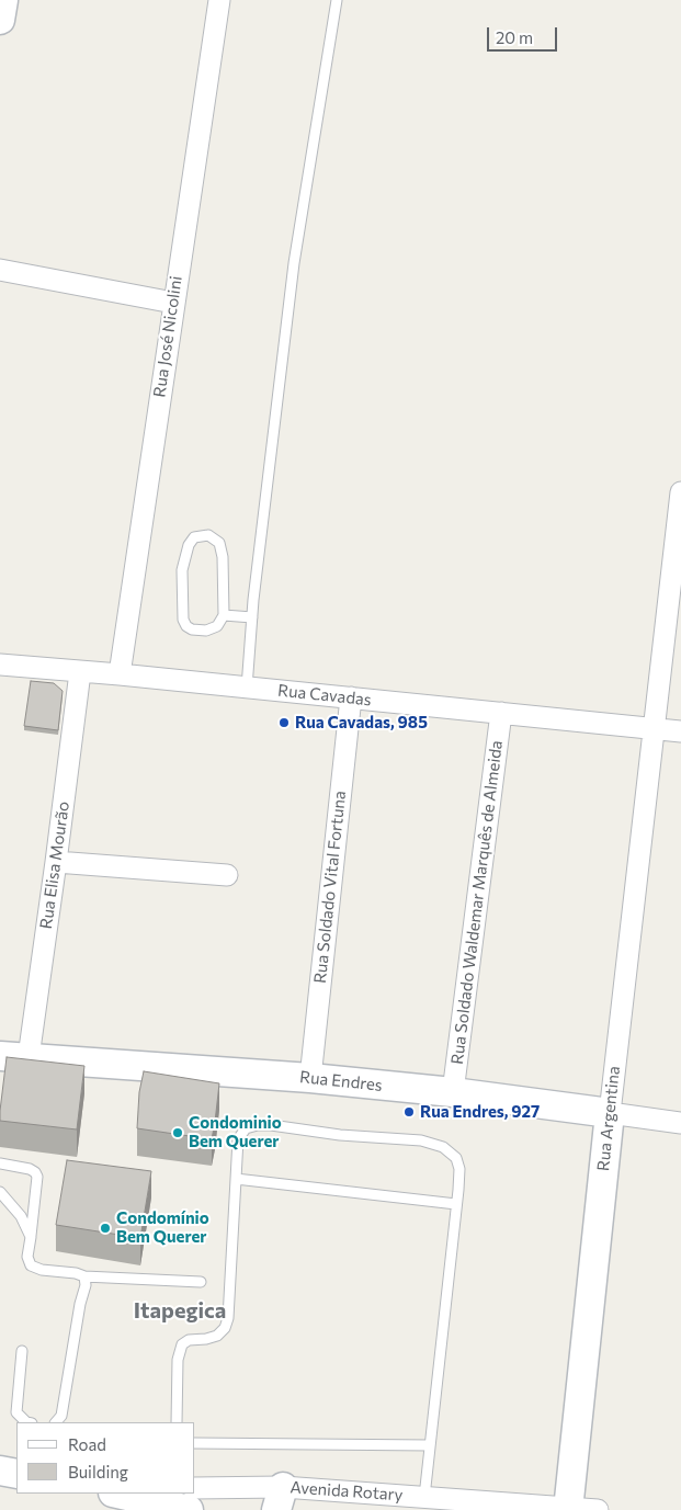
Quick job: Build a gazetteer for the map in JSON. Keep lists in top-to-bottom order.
{
  "streets": {
    "street": [
      "Rua José Nicolini",
      "Rua Cavadas",
      "Rua Elisa Mourão",
      "Rua Soldado Vital Fortuna",
      "Rua Soldado Waldemar Marquês de Almeida",
      "Rua Endres",
      "Rua Argentina",
      "Avenida Rotary"
    ]
  },
  "crossings": [
    ["Rua José Nicolini", "Rua Cavadas"],
    ["Rua Cavadas", "Rua Elisa Mourão"],
    ["Rua Cavadas", "Rua Soldado Vital Fortuna"],
    ["Rua Cavadas", "Rua Soldado Waldemar Marquês de Almeida"],
    ["Rua Cavadas", "Rua Argentina"],
    ["Rua Elisa Mourão", "Rua Endres"],
    ["Rua Soldado Vital Fortuna", "Rua Endres"],
    ["Rua Soldado Waldemar Marquês de Almeida", "Rua Endres"],
    ["Rua Endres", "Rua Argentina"],
    ["Rua Argentina", "Avenida Rotary"]
  ],
  "districts": ["Itapegica"],
  "places": [
    "Rua Cavadas, 985",
    "Rua Endres, 927",
    "Condominio Bem Querer",
    "Condomínio Bem Querer"
  ],
  "legend": ["Road", "Building"],
  "scale_bar": "20 m"
}
